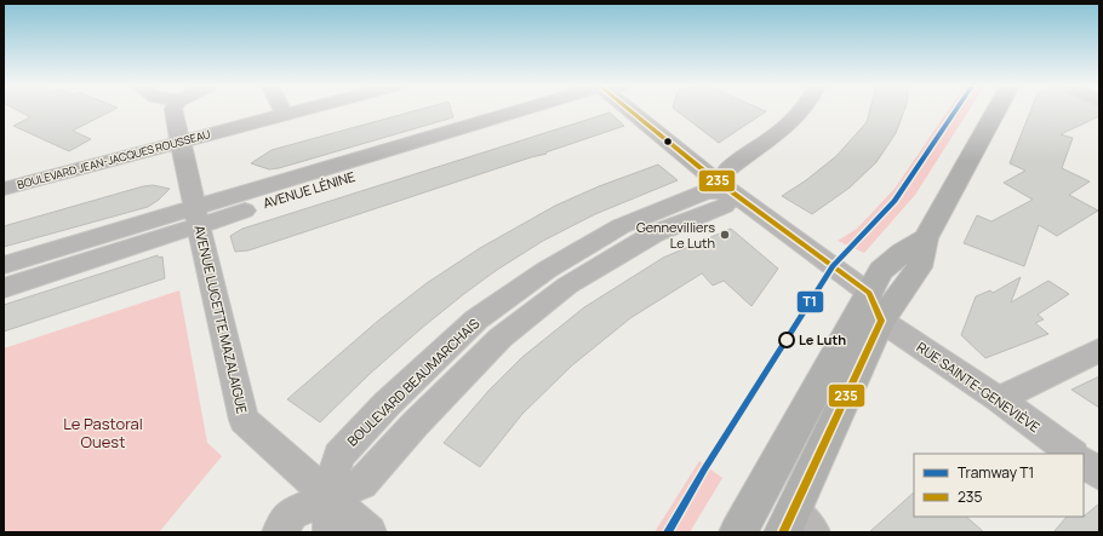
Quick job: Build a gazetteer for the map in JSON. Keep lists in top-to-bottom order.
{
  "streets": {
    "street": [
      "BOULEVARD JEAN-JACQUES ROUSSEAU",
      "AVENUE LÉNINE",
      "AVENUE LUCETTE MAZALAIGUE",
      "BOULEVARD BEAUMARCHAIS",
      "RUE SAINTE-GENEVIÈVE"
    ]
  },
  "crossings": [
    ["BOULEVARD JEAN-JACQUES ROUSSEAU", "AVENUE LUCETTE MAZALAIGUE"],
    ["AVENUE LÉNINE", "AVENUE LUCETTE MAZALAIGUE"],
    ["AVENUE LUCETTE MAZALAIGUE", "BOULEVARD BEAUMARCHAIS"],
    ["BOULEVARD BEAUMARCHAIS", "RUE SAINTE-GENEVIÈVE"]
  ],
  "parks": ["Le Pastoral Ouest"],
  "places": ["Gennevilliers Le Luth", "Le Luth"],
  "lines": ["tram line T1", "transit line 235"],
  "legend": ["Tramway T1", "235"]
}
